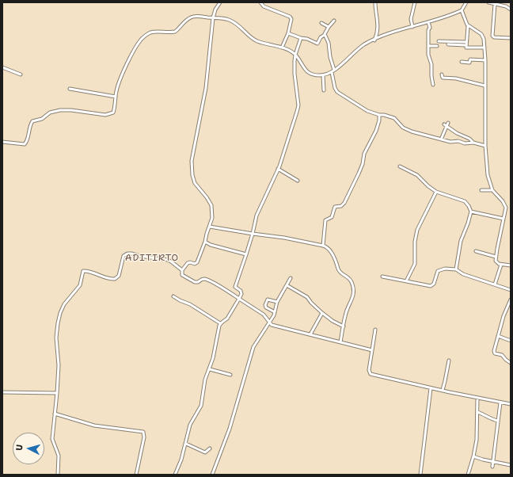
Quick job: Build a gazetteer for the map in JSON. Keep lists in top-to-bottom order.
{
  "districts": ["ADITIRTO"],
  "north": "left"
}
